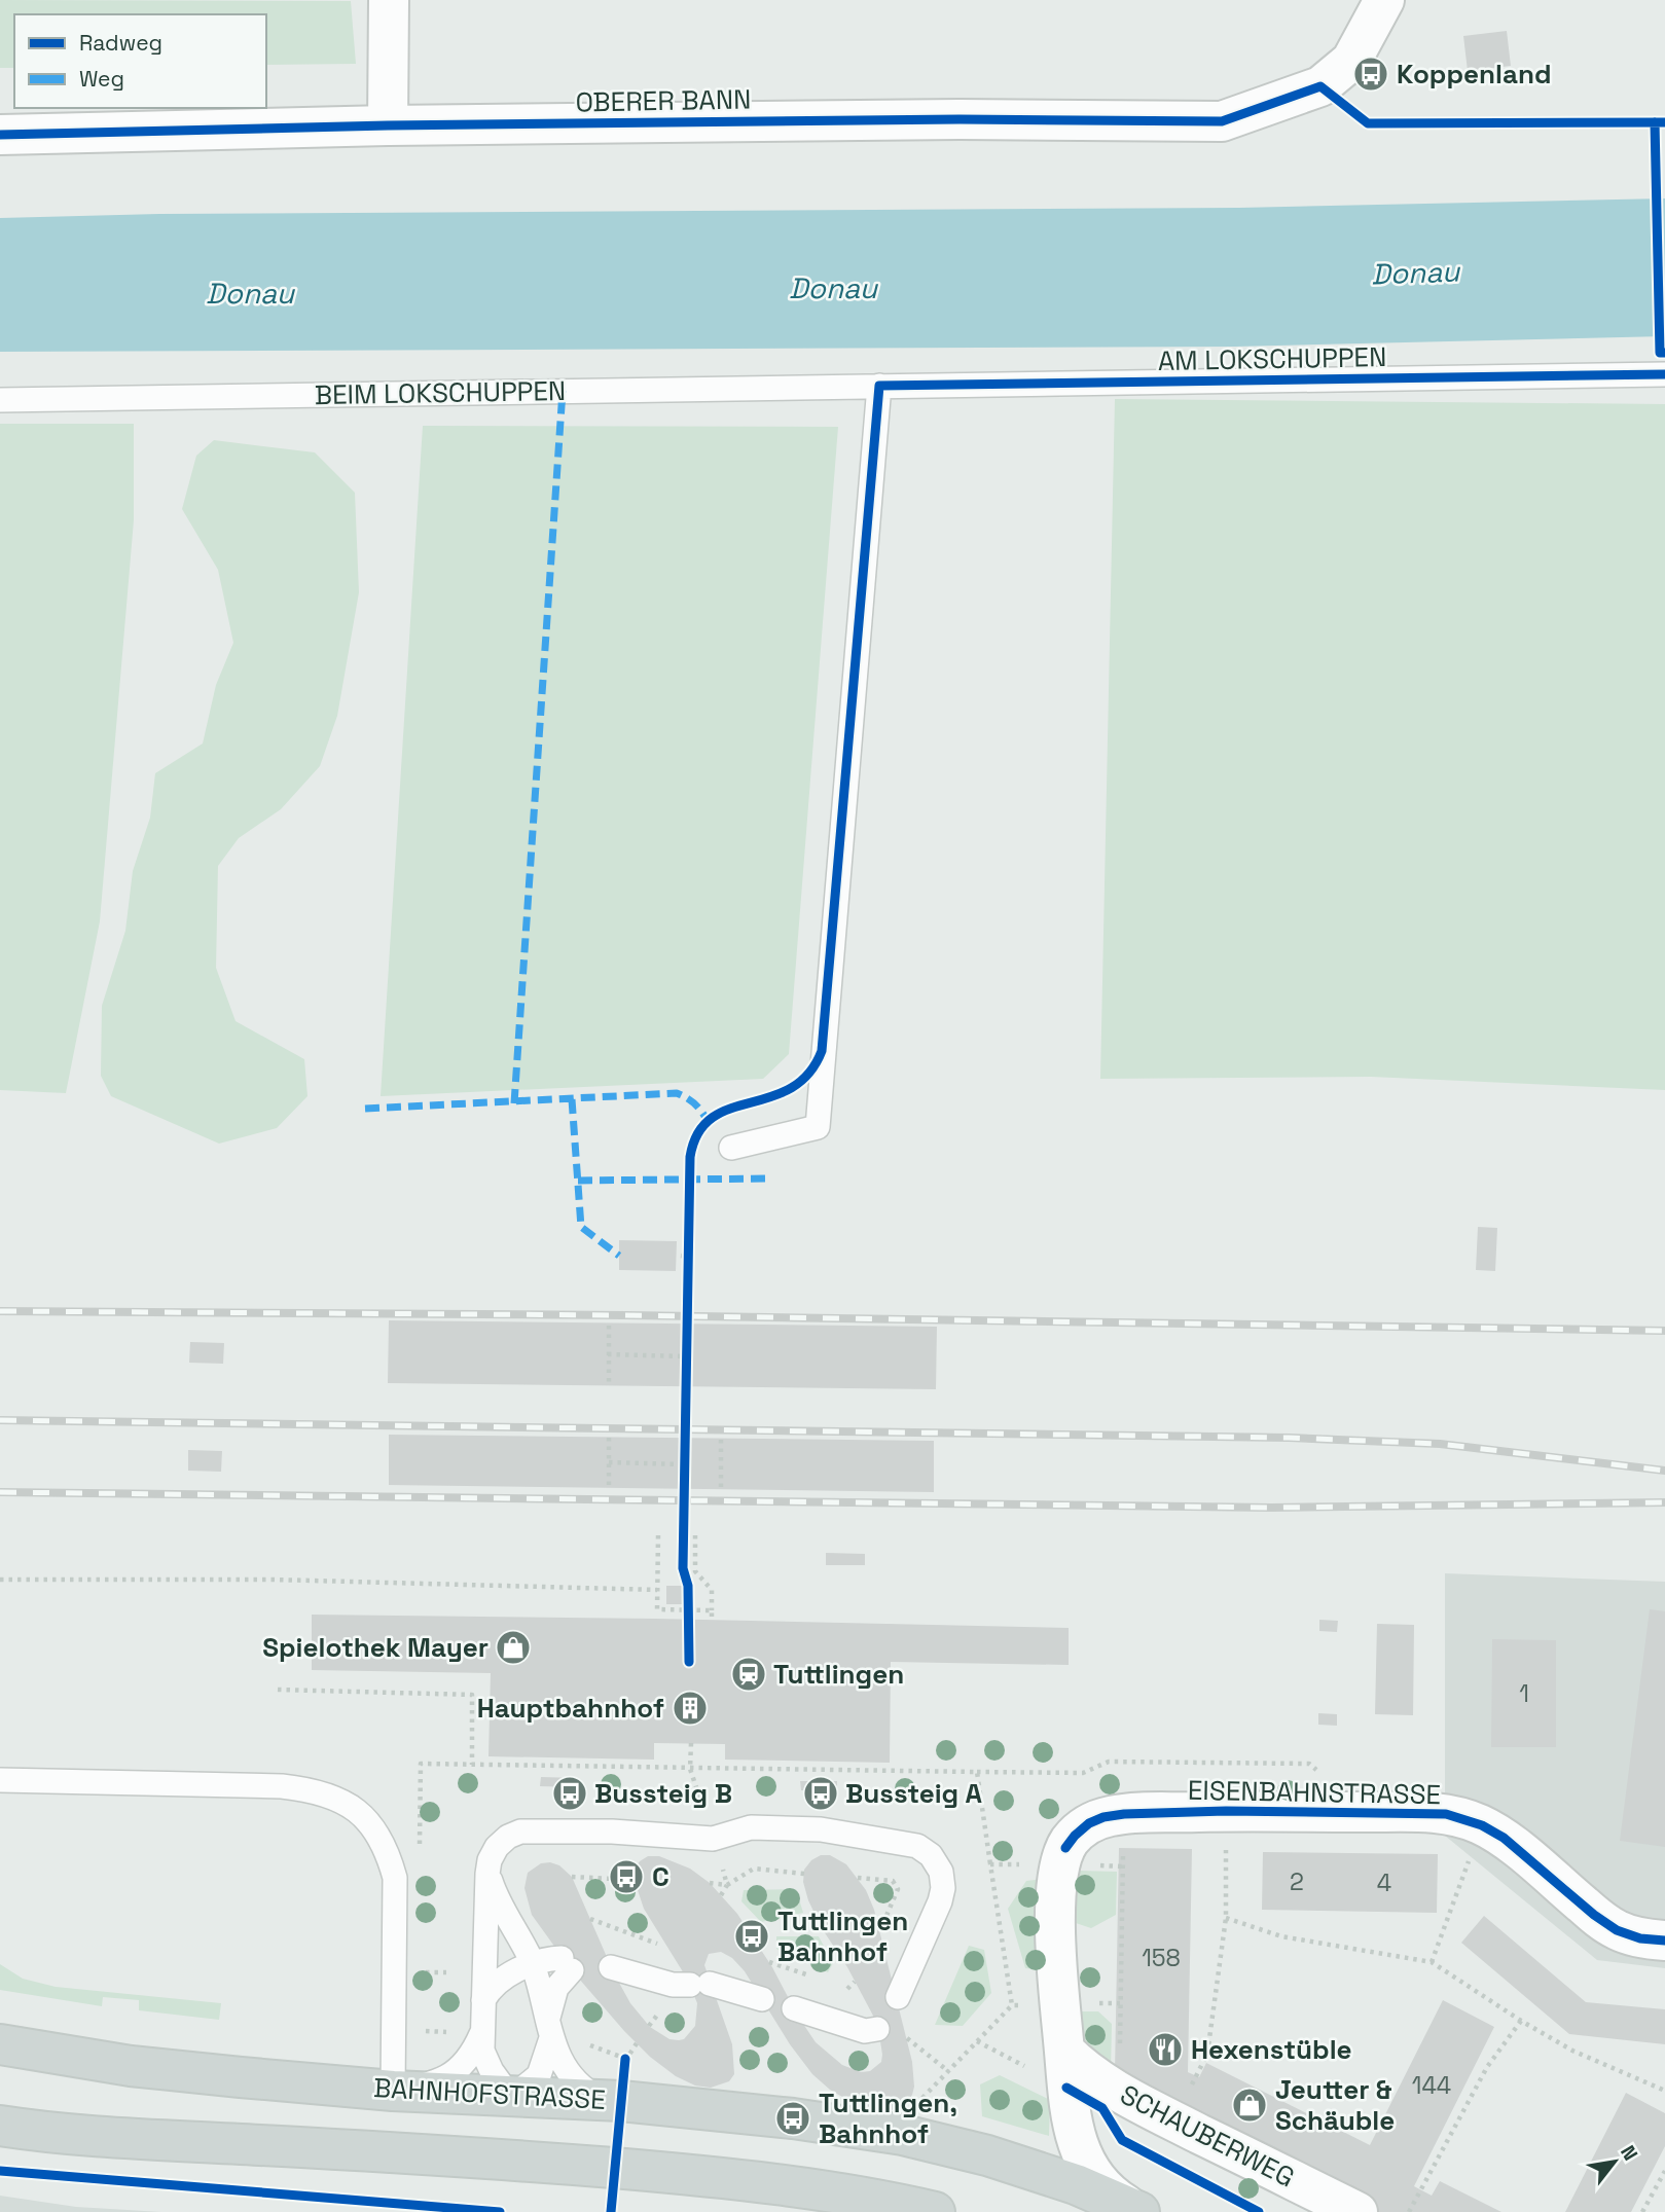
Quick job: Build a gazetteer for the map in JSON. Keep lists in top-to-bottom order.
{
  "streets": {
    "main road": ["BAHNHOFSTRASSE"],
    "street": ["OBERER BANN", "EISENBAHNSTRASSE", "SCHAUBERWEG"],
    "lane": ["AM LOKSCHUPPEN", "BEIM LOKSCHUPPEN"]
  },
  "crossings": [
    ["AM LOKSCHUPPEN", "BEIM LOKSCHUPPEN"],
    ["EISENBAHNSTRASSE", "BAHNHOFSTRASSE"],
    ["EISENBAHNSTRASSE", "SCHAUBERWEG"]
  ],
  "water": ["Donau"],
  "places": {
    "bus stop": [
      "Koppenland",
      "Bussteig B",
      "Bussteig A",
      "C",
      "Tuttlingen Bahnhof",
      "Tuttlingen, Bahnhof"
    ],
    "shop": ["Spielothek Mayer", "Jeutter & Schäuble"],
    "station": ["Tuttlingen"],
    "building": ["Hauptbahnhof"],
    "restaurant": ["Hexenstüble"]
  },
  "house_numbers": [
    "1",
    "2",
    "4",
    "158",
    "144"
  ],
  "legend": ["Radweg", "Weg"],
  "north": "top right"
}
